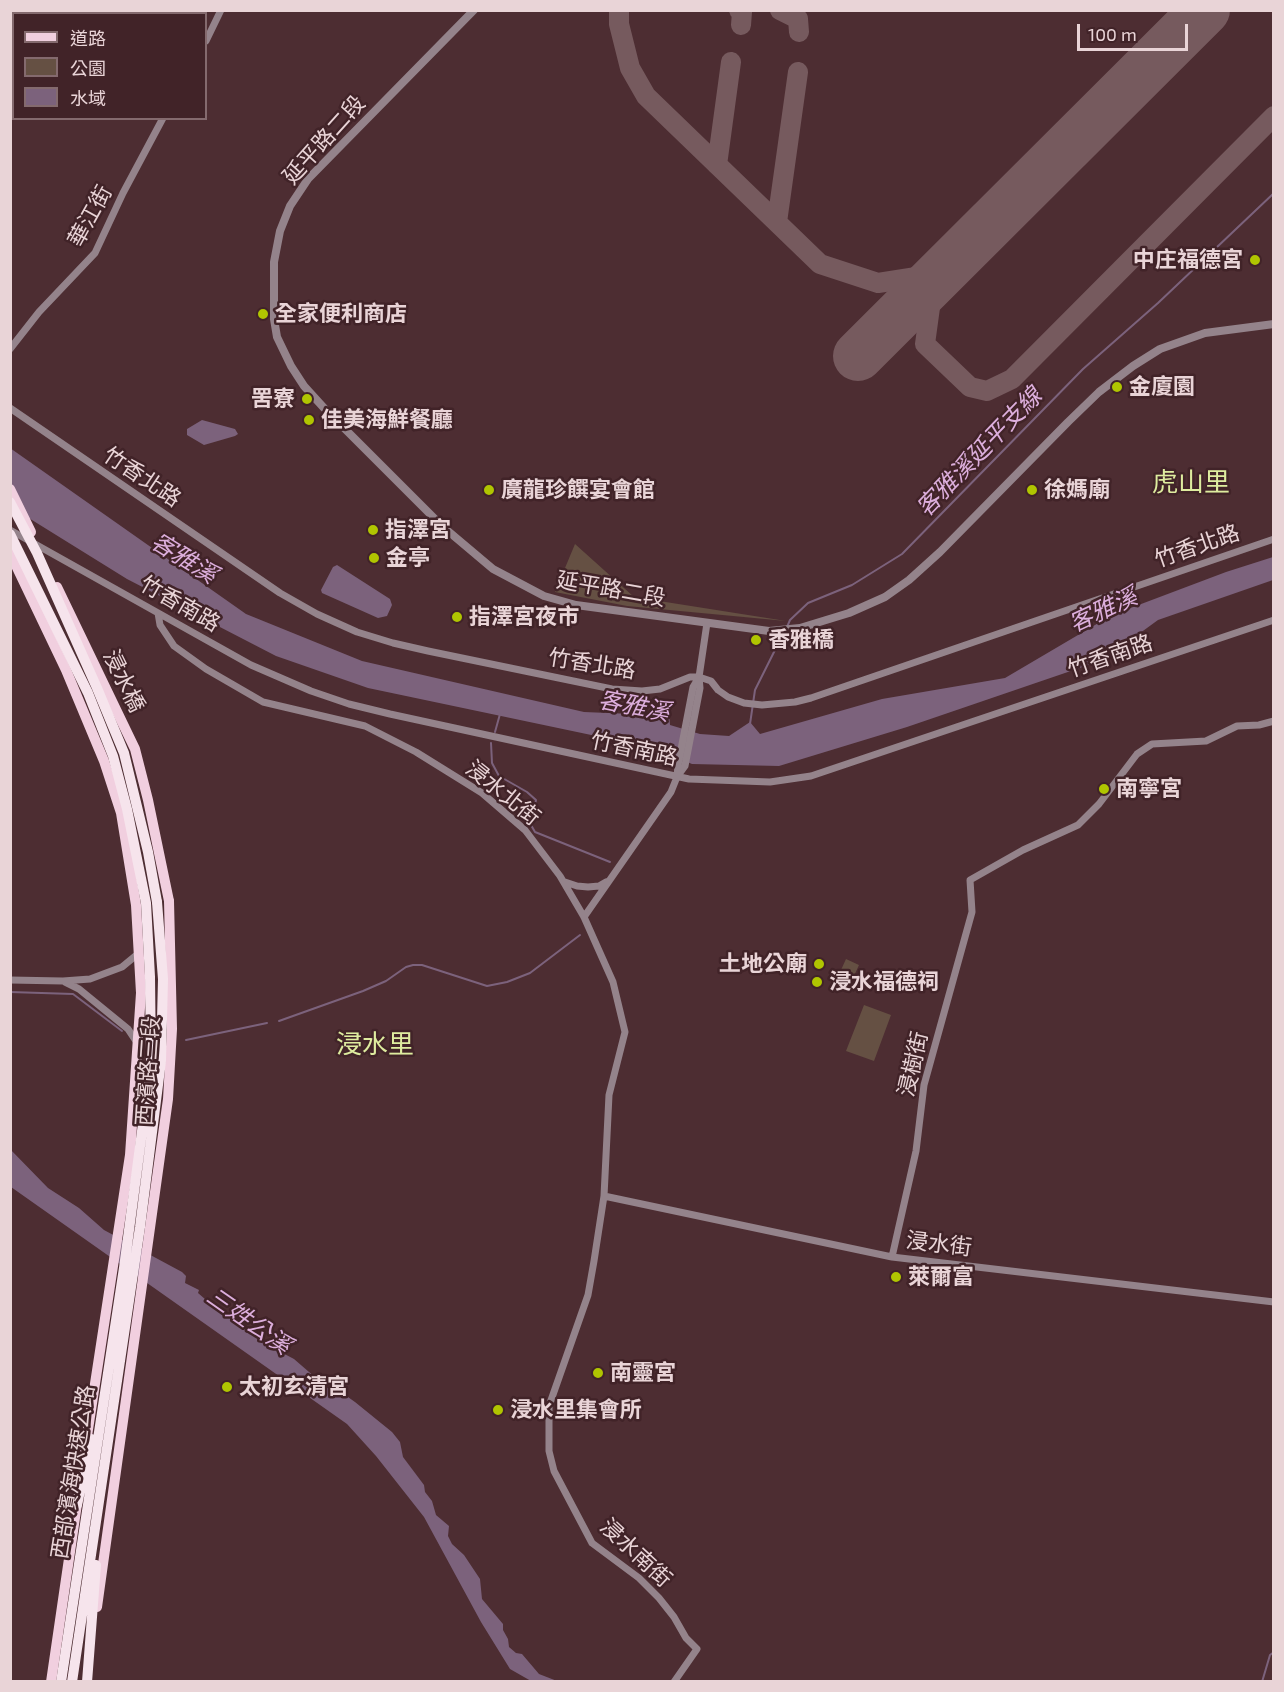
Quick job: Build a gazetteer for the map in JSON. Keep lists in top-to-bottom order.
{
  "streets": {
    "highway": ["浸水橋", "西部濱海快速公路"],
    "main road": ["西濱路三段"],
    "street": [
      "延平路二段",
      "華江街",
      "竹香北路",
      "竹香南路",
      "浸水北街",
      "浸樹街",
      "浸水街",
      "浸水南街"
    ]
  },
  "crossings": [
    ["竹香南路", "浸水橋"],
    ["竹香南路", "浸水北街"],
    ["浸水橋", "西濱路三段"],
    ["浸水北街", "浸水街"],
    ["浸水北街", "浸水南街"],
    ["浸樹街", "浸水街"],
    ["西濱路三段", "西部濱海快速公路"],
    ["浸水街", "浸水南街"]
  ],
  "districts": ["虎山里", "浸水里"],
  "water": ["客雅溪延平支線", "客雅溪", "三姓公溪"],
  "places": [
    "中庄福德宮",
    "全家便利商店",
    "金廈園",
    "罟寮",
    "佳美海鮮餐廳",
    "廣龍珍饌宴會館",
    "徐媽廟",
    "指澤宮",
    "金亭",
    "指澤宮夜市",
    "香雅橋",
    "南寧宮",
    "土地公廟",
    "浸水福德祠",
    "萊爾富",
    "南靈宮",
    "太初玄清宮",
    "浸水里集會所"
  ],
  "legend": ["道路", "公園", "水域"],
  "scale_bar": "100 m"
}
